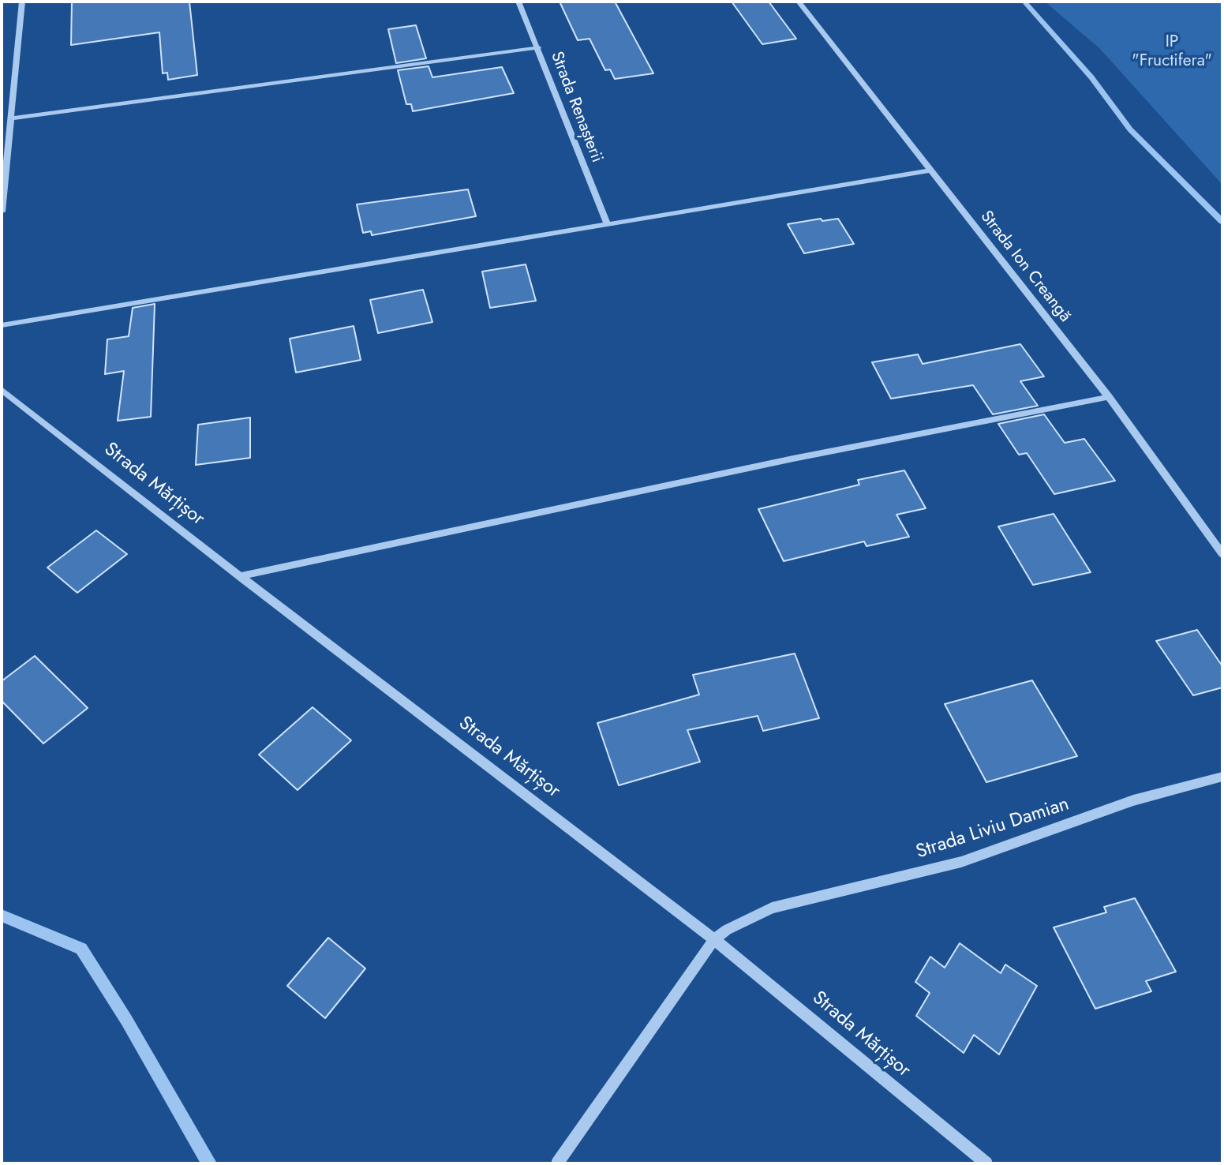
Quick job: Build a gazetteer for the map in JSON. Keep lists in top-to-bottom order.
{
  "streets": {
    "street": [
      "Strada Renașterii",
      "Strada Ion Creangă",
      "Strada Mărțișor",
      "Strada Liviu Damian"
    ]
  },
  "crossings": [
    ["Strada Mărțișor", "Strada Liviu Damian"]
  ],
  "parks": ["IP \"Fructifera\""]
}
